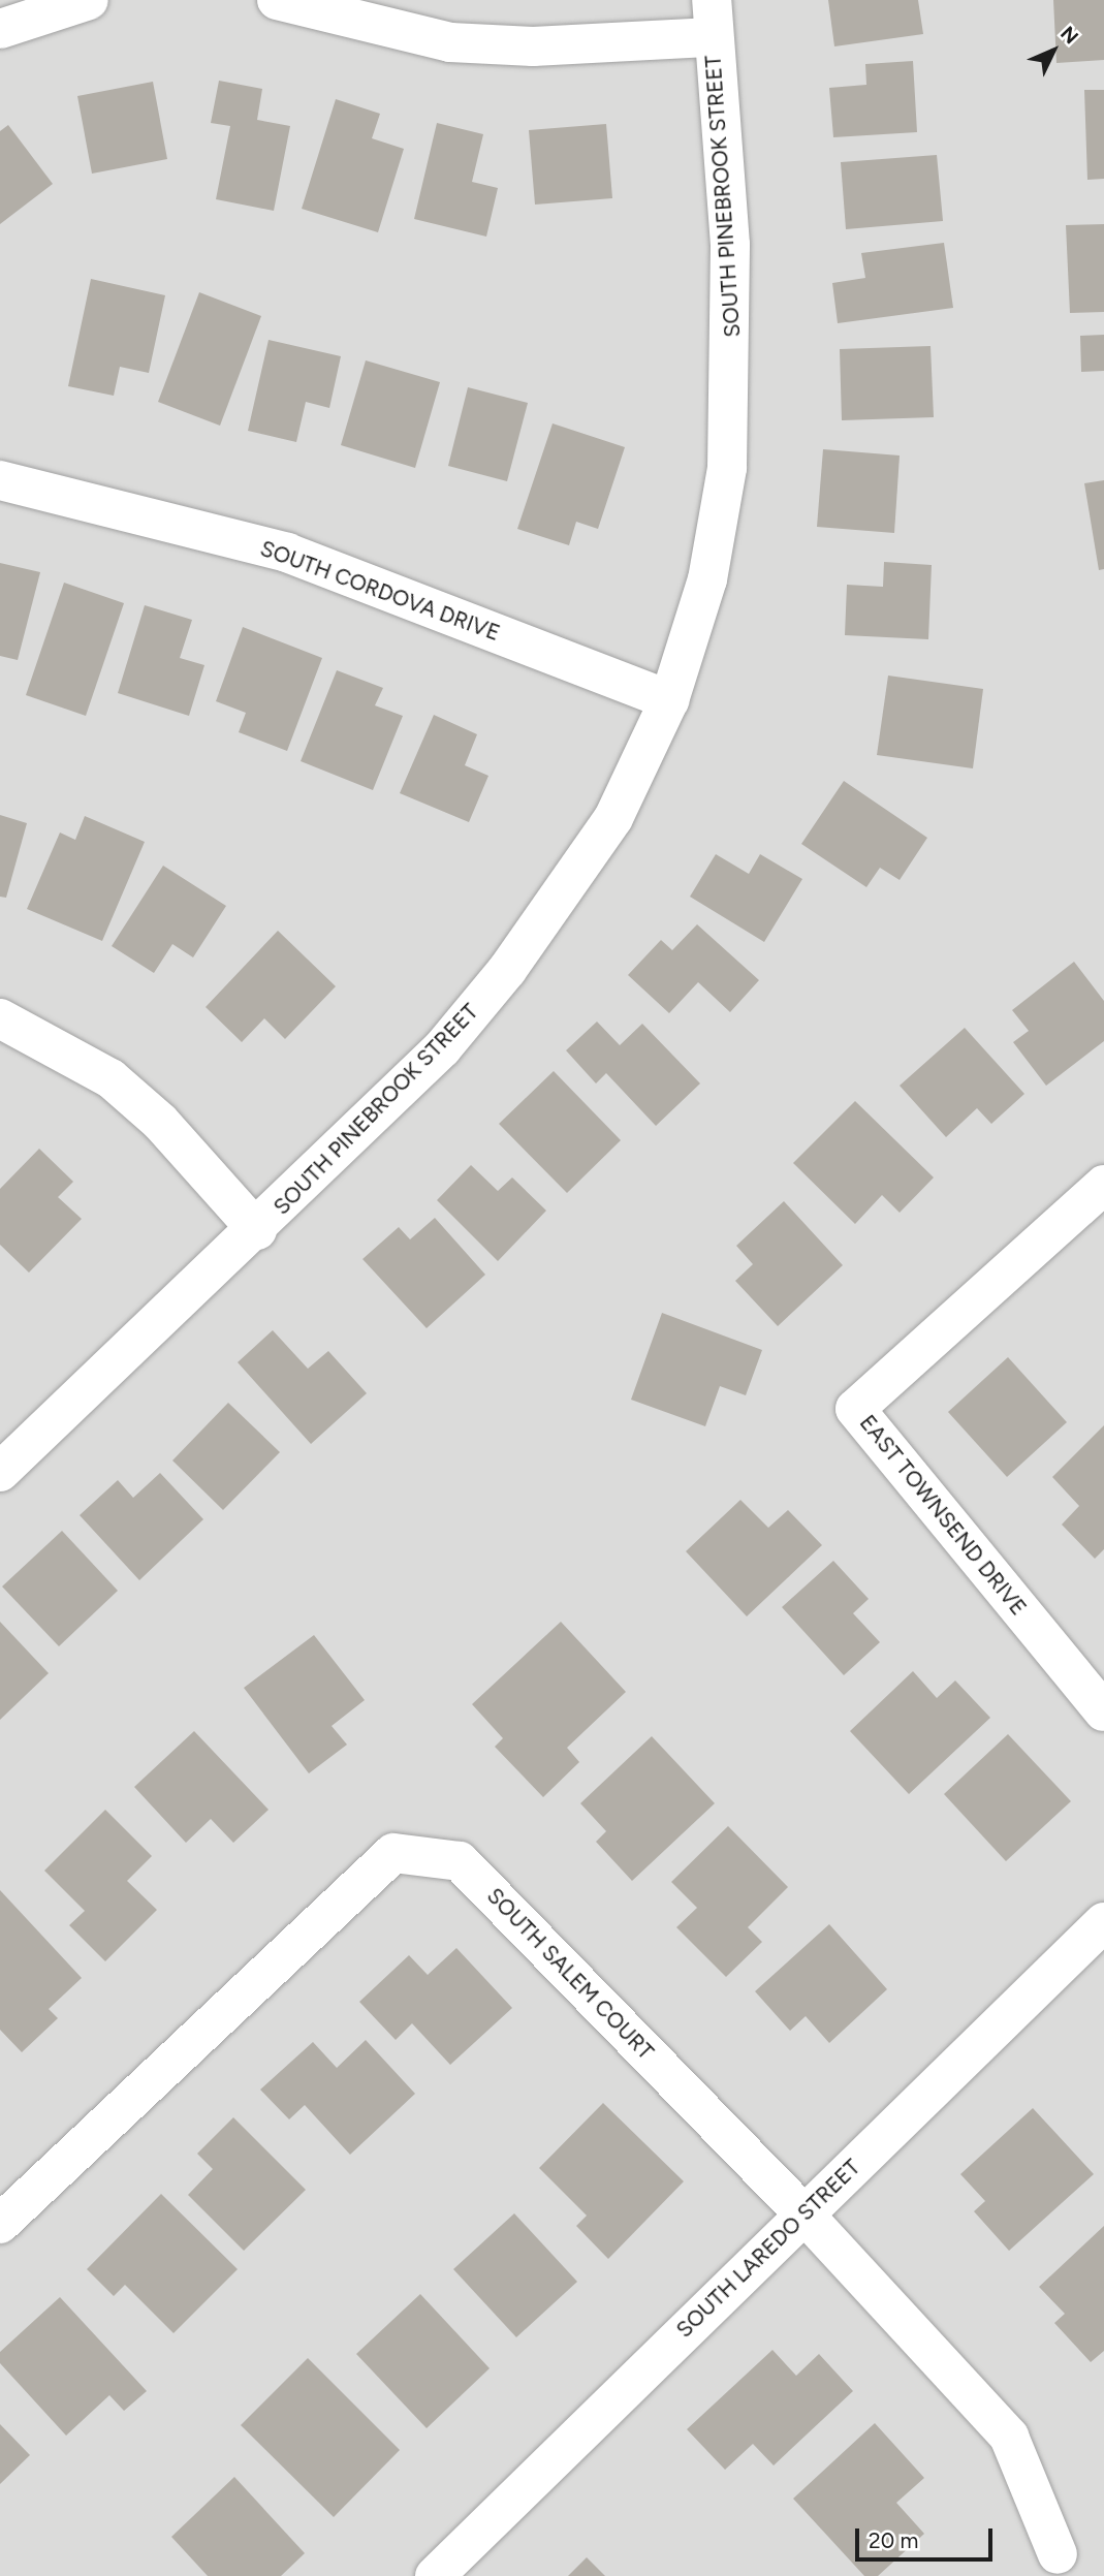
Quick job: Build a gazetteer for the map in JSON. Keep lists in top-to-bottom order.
{
  "streets": {
    "street": [
      "SOUTH PINEBROOK STREET",
      "SOUTH CORDOVA DRIVE",
      "EAST TOWNSEND DRIVE",
      "SOUTH SALEM COURT",
      "SOUTH LAREDO STREET"
    ]
  },
  "crossings": [
    ["SOUTH PINEBROOK STREET", "SOUTH CORDOVA DRIVE"],
    ["SOUTH SALEM COURT", "SOUTH LAREDO STREET"]
  ],
  "scale_bar": "20 m",
  "north": "top right"
}
